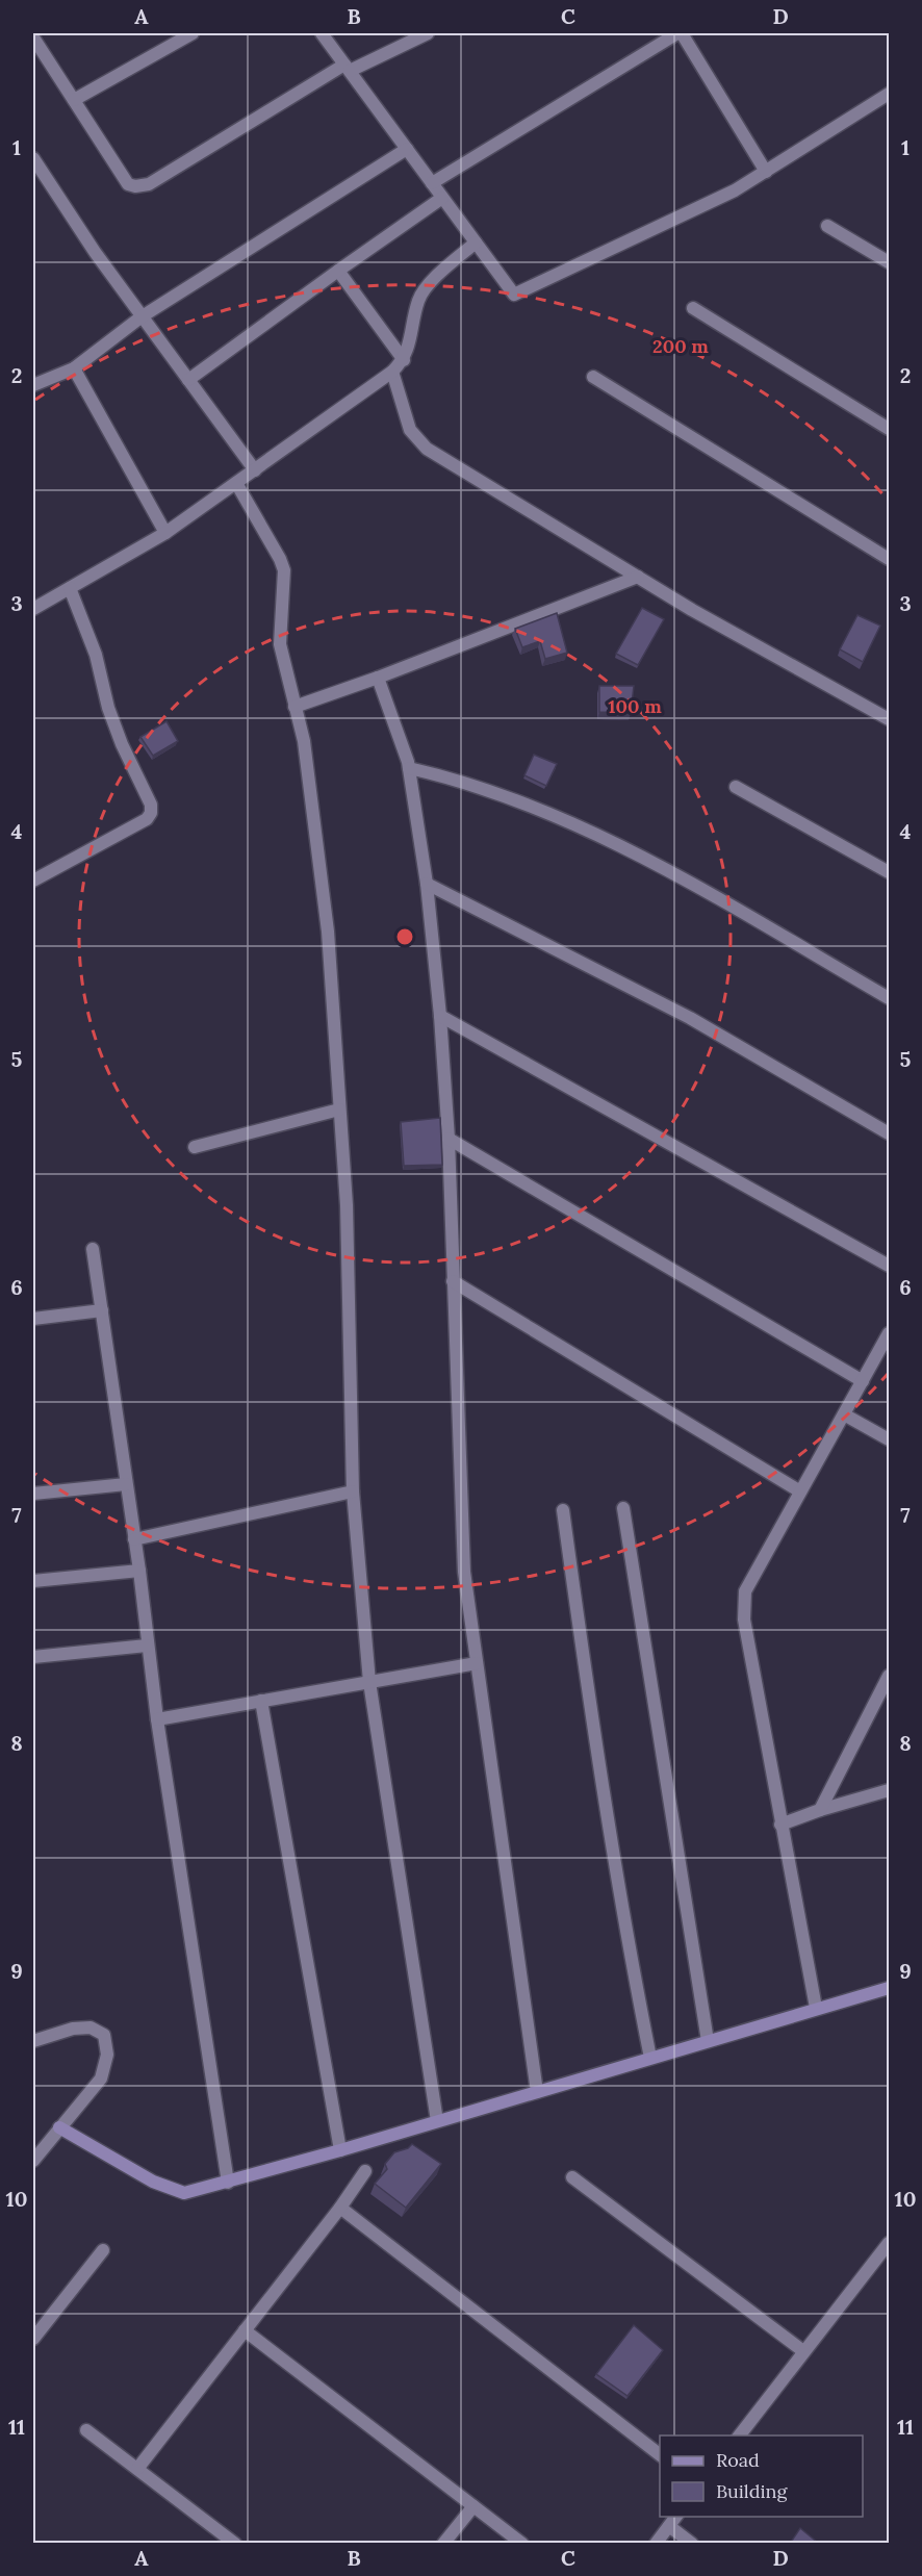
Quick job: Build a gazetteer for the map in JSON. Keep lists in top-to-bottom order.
{
  "legend": ["Road", "Building"],
  "grid": {
    "columns": [
      "A",
      "B",
      "C",
      "D"
    ],
    "rows": [
      "1",
      "2",
      "3",
      "4",
      "5",
      "6",
      "7",
      "8",
      "9",
      "10",
      "11"
    ]
  },
  "rings": ["200 m", "100 m"]
}
